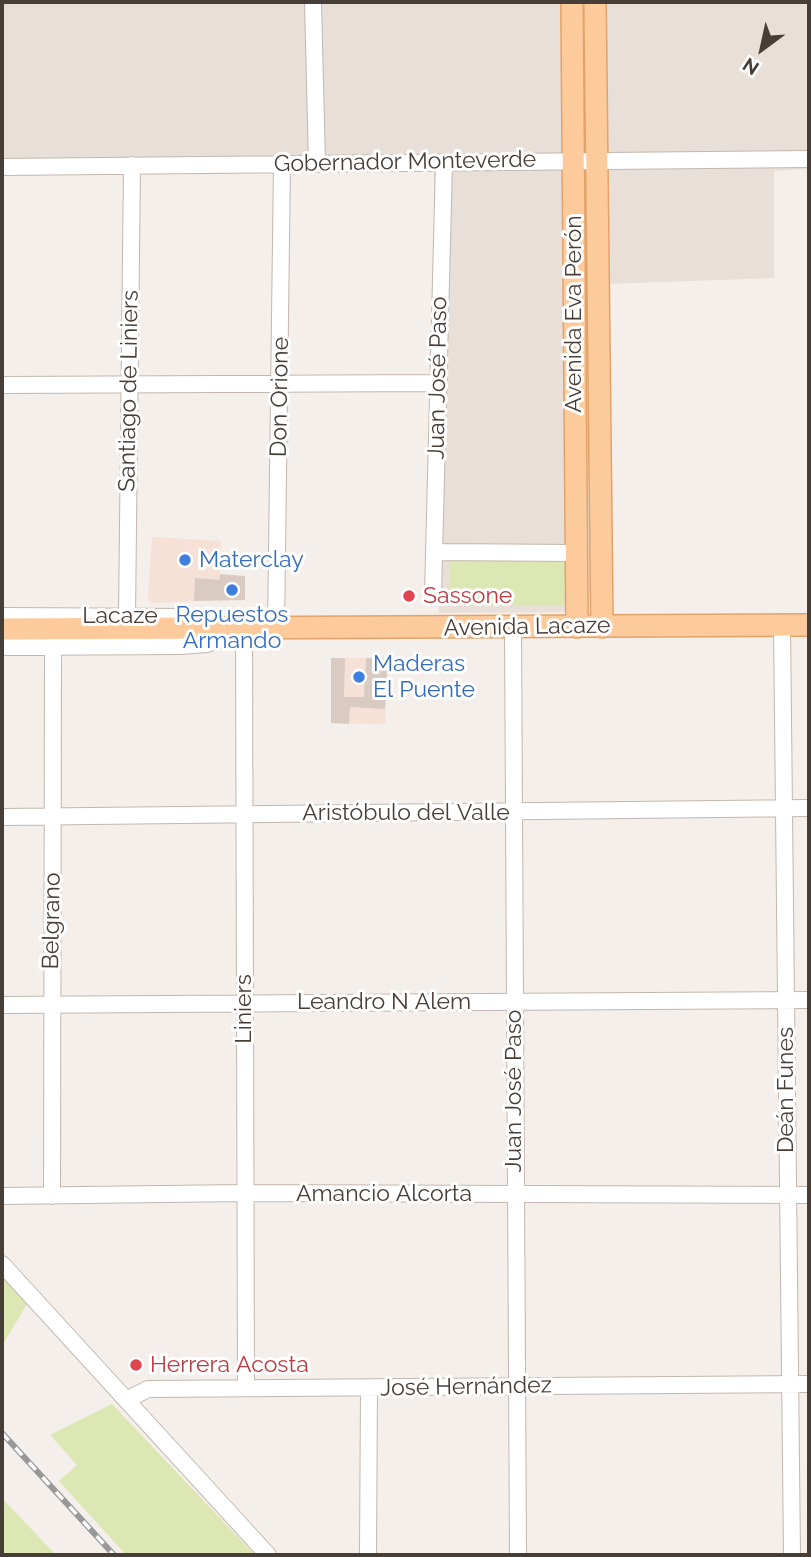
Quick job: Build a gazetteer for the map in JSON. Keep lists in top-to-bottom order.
{
  "streets": {
    "main road": ["Avenida Eva Perón", "Avenida Lacaze"],
    "street": [
      "Gobernador Monteverde",
      "Juan José Paso",
      "Santiago de Liniers",
      "Don Orione",
      "Lacaze",
      "Aristóbulo del Valle",
      "Belgrano",
      "Leandro N Alem",
      "Liniers",
      "Deán Funes",
      "Amancio Alcorta",
      "José Hernández"
    ]
  },
  "crossings": [
    ["Gobernador Monteverde", "Avenida Eva Perón"],
    ["Gobernador Monteverde", "Juan José Paso"],
    ["Gobernador Monteverde", "Santiago de Liniers"],
    ["Gobernador Monteverde", "Don Orione"],
    ["Avenida Eva Perón", "Avenida Lacaze"],
    ["Juan José Paso", "Avenida Lacaze"],
    ["Juan José Paso", "Aristóbulo del Valle"],
    ["Juan José Paso", "Leandro N Alem"],
    ["Juan José Paso", "Amancio Alcorta"],
    ["Juan José Paso", "José Hernández"],
    ["Santiago de Liniers", "Lacaze"],
    ["Don Orione", "Avenida Lacaze"],
    ["Lacaze", "Avenida Lacaze"],
    ["Lacaze", "Belgrano"],
    ["Lacaze", "Liniers"],
    ["Avenida Lacaze", "Belgrano"],
    ["Avenida Lacaze", "Liniers"],
    ["Avenida Lacaze", "Deán Funes"],
    ["Aristóbulo del Valle", "Belgrano"],
    ["Aristóbulo del Valle", "Liniers"],
    ["Aristóbulo del Valle", "Deán Funes"],
    ["Belgrano", "Leandro N Alem"],
    ["Belgrano", "Amancio Alcorta"],
    ["Leandro N Alem", "Liniers"],
    ["Leandro N Alem", "Deán Funes"],
    ["Liniers", "Amancio Alcorta"],
    ["Liniers", "José Hernández"],
    ["Deán Funes", "Amancio Alcorta"],
    ["Deán Funes", "José Hernández"]
  ],
  "places": [
    "Materclay",
    "Repuestos Armando",
    "Sassone",
    "Maderas El Puente",
    "Herrera Acosta"
  ],
  "north": "bottom left"
}
